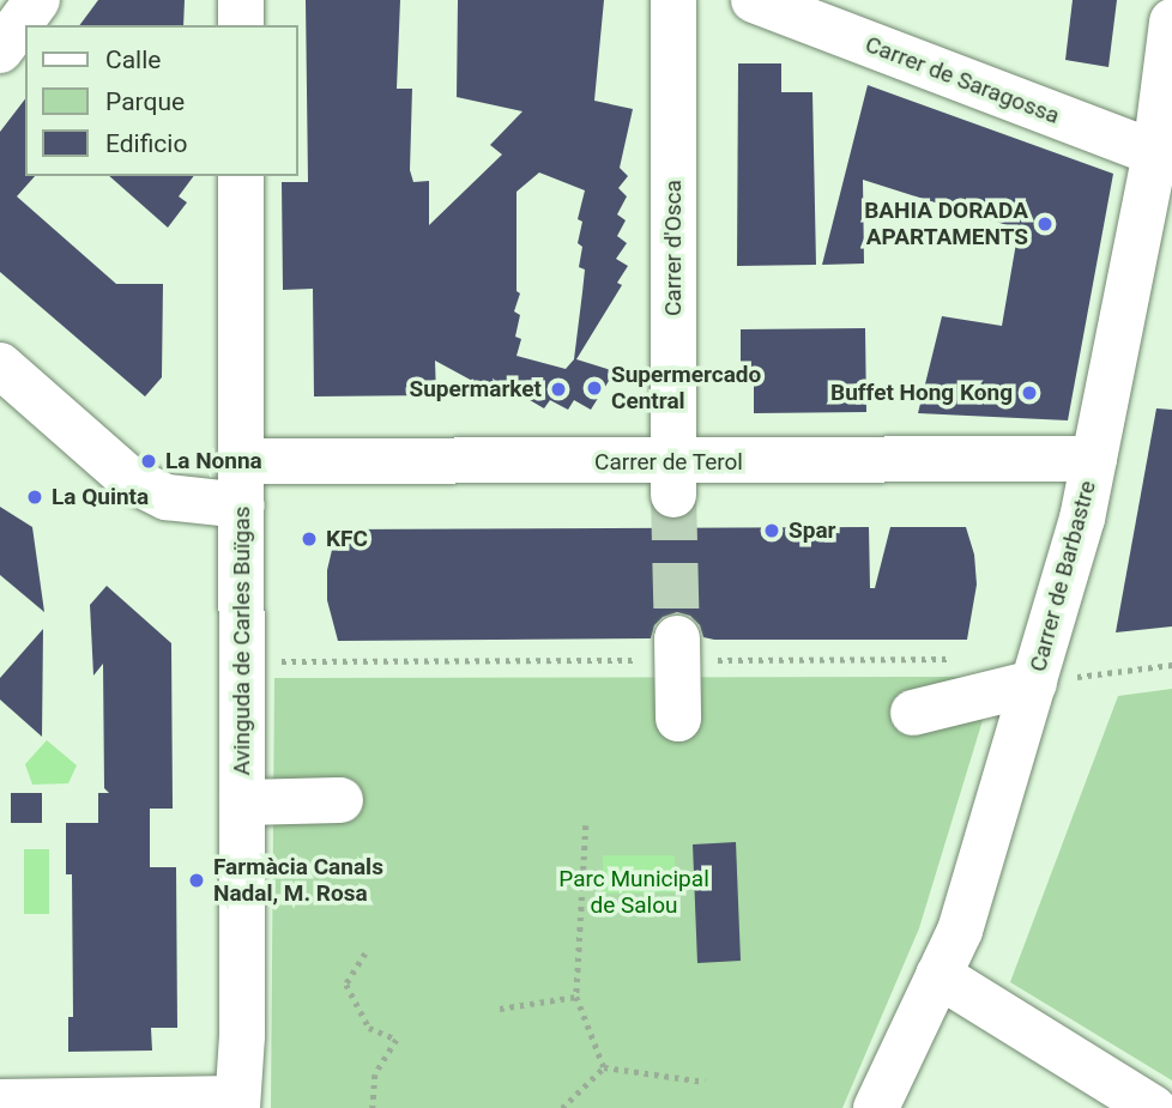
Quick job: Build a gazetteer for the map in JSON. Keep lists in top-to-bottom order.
{
  "streets": {
    "street": [
      "Carrer de Saragossa",
      "Carrer d'Osca",
      "Carrer de Terol",
      "Carrer de Barbastre",
      "Avinguda de Carles Buïgas"
    ]
  },
  "crossings": [
    ["Carrer de Saragossa", "Carrer de Barbastre"],
    ["Carrer d'Osca", "Carrer de Terol"],
    ["Carrer de Terol", "Carrer de Barbastre"],
    ["Carrer de Terol", "Avinguda de Carles Buïgas"]
  ],
  "parks": ["Parc Municipal de Salou"],
  "places": [
    "BAHIA DORADA APARTAMENTS",
    "Supermercado Central",
    "Supermarket",
    "Buffet Hong Kong",
    "La Nonna",
    "La Quinta",
    "Spar",
    "KFC",
    "Farmàcia Canals Nadal, M. Rosa"
  ],
  "legend": ["Calle", "Parque", "Edificio"]
}
